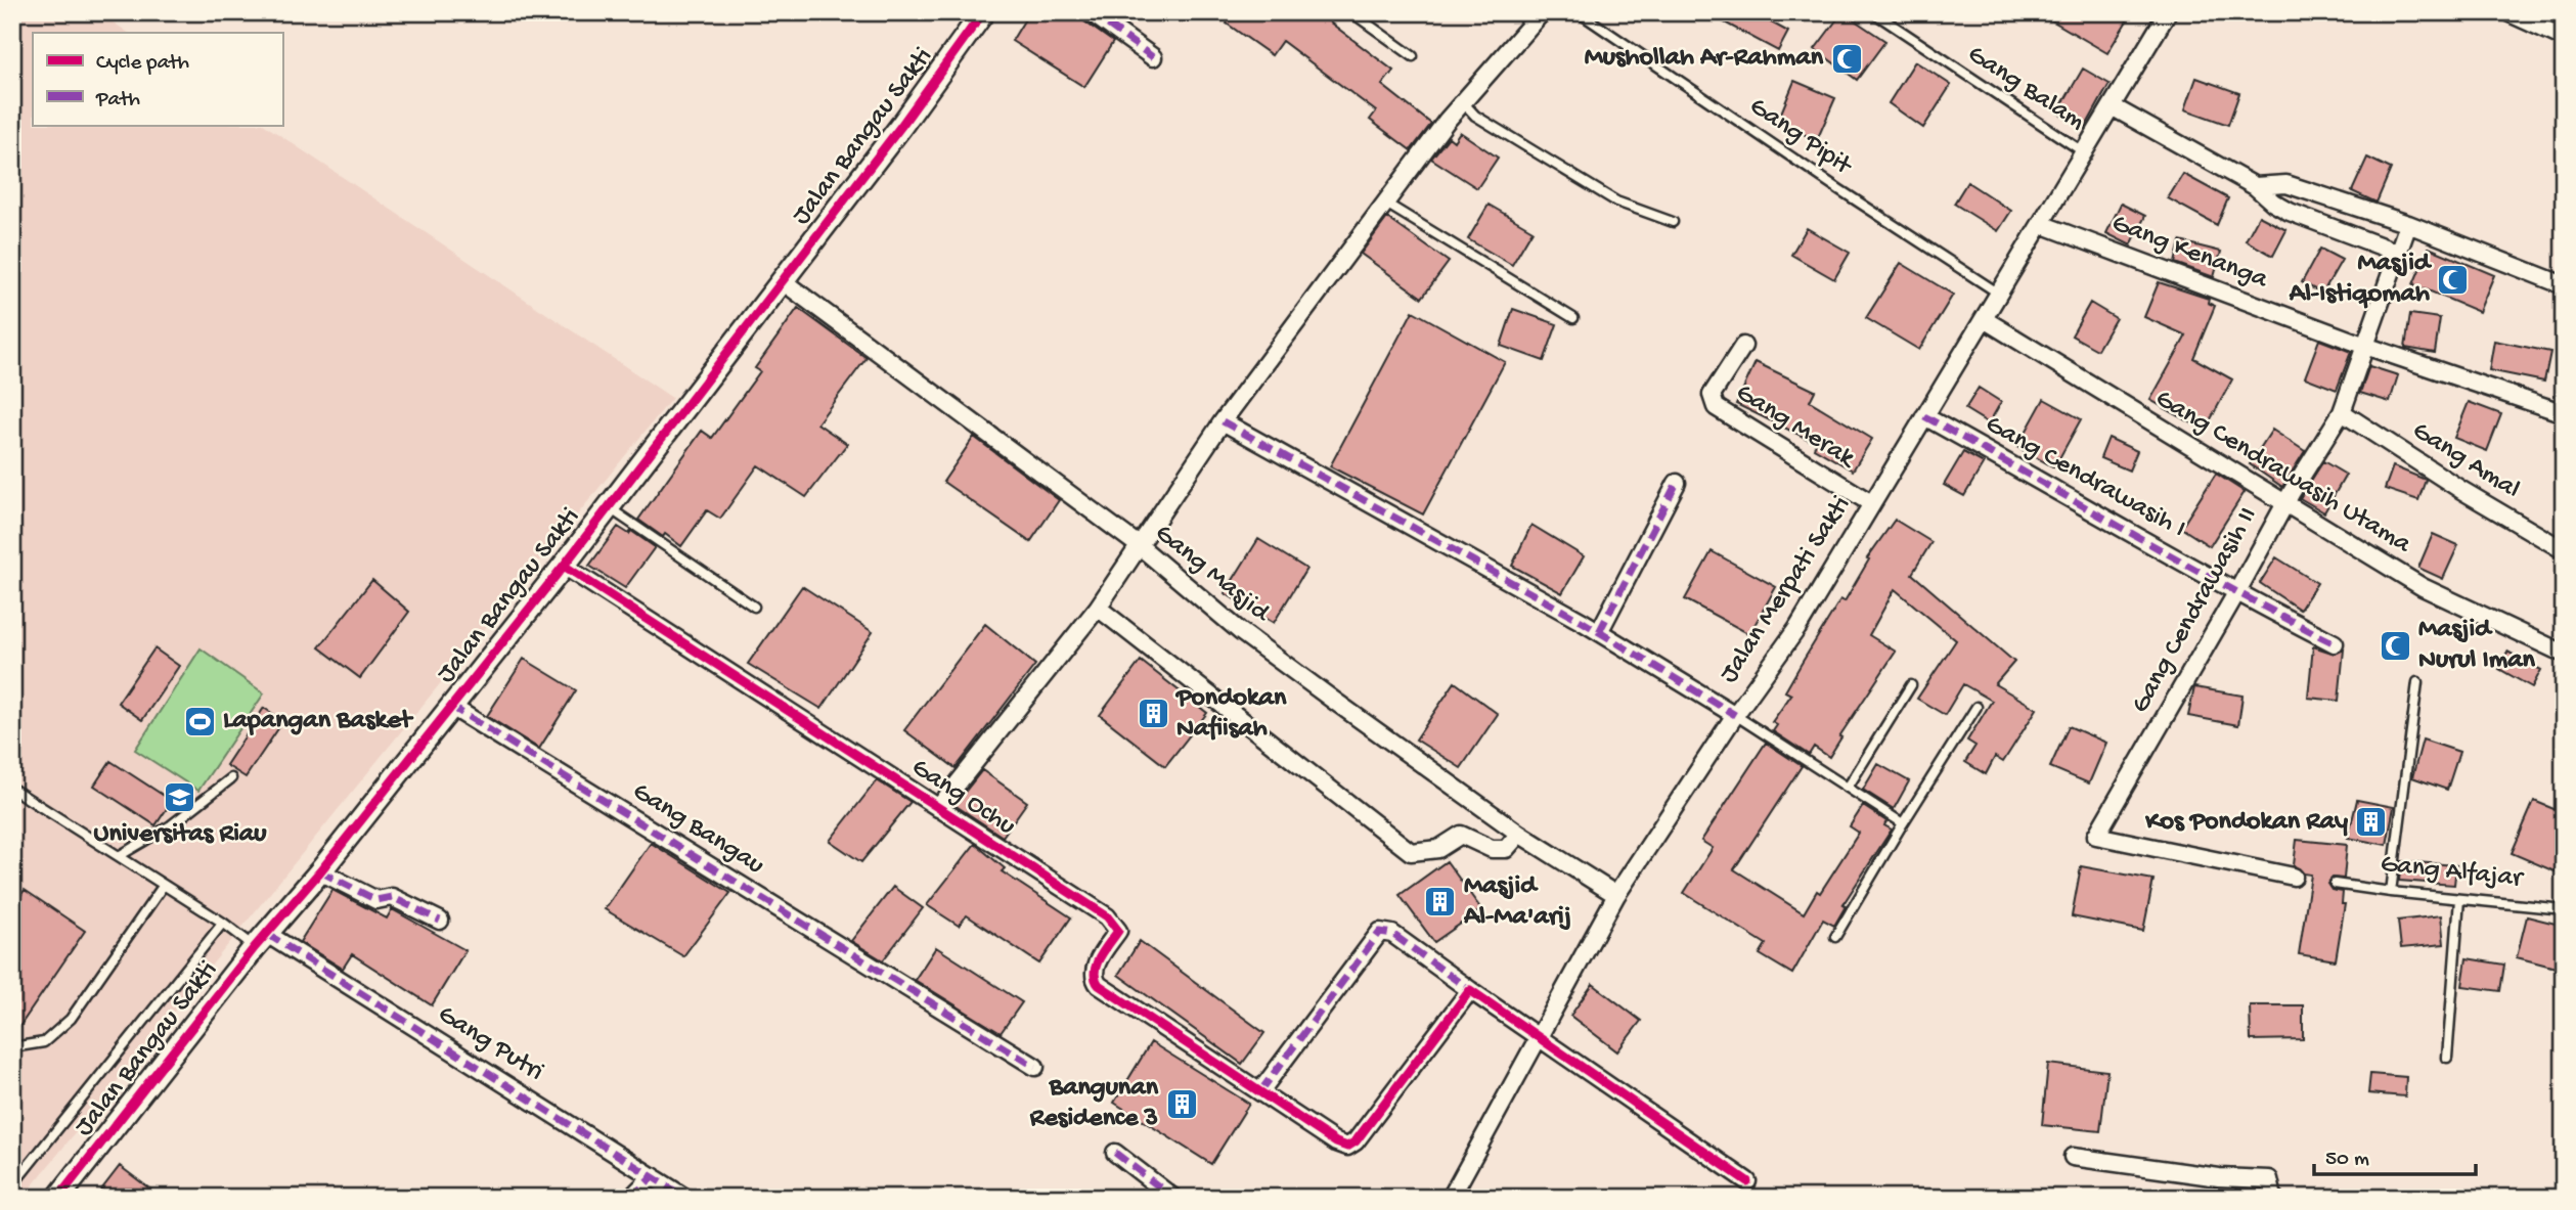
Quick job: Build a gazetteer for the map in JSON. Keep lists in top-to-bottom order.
{
  "streets": {
    "street": [
      "Jalan Bangau Sakti",
      "Gang Kenanga",
      "Gang Merak",
      "Gang Amal",
      "Gang Cendrawasih Utama",
      "Gang Cendrawasih I",
      "Gang Masjid",
      "Jalan Merpati Sakti",
      "Gang Cendrawasih II",
      "Gang Ochu",
      "Gang Bangau",
      "Gang Putri"
    ],
    "lane": ["Gang Balam", "Gang Pipit", "Gang Alfajar"]
  },
  "crossings": [
    ["Gang Balam", "Jalan Merpati Sakti"],
    ["Jalan Bangau Sakti", "Gang Masjid"],
    ["Jalan Bangau Sakti", "Gang Ochu"],
    ["Jalan Bangau Sakti", "Gang Bangau"],
    ["Jalan Bangau Sakti", "Gang Putri"],
    ["Gang Pipit", "Jalan Merpati Sakti"],
    ["Gang Kenanga", "Jalan Merpati Sakti"],
    ["Gang Kenanga", "Gang Cendrawasih II"],
    ["Gang Merak", "Jalan Merpati Sakti"],
    ["Gang Amal", "Gang Cendrawasih II"],
    ["Gang Cendrawasih Utama", "Jalan Merpati Sakti"],
    ["Gang Cendrawasih Utama", "Gang Cendrawasih II"],
    ["Gang Cendrawasih I", "Jalan Merpati Sakti"],
    ["Gang Cendrawasih I", "Gang Cendrawasih II"],
    ["Gang Masjid", "Jalan Merpati Sakti"]
  ],
  "places": {
    "mosque": ["Mushollah Ar-Rahman", "Masjid Al-Istiqomah", "Masjid Nurul Iman"],
    "building": [
      "Pondokan Nafiisah",
      "Kos Pondokan Ray",
      "Masjid Al-Ma'arij",
      "Bangunan Residence 3"
    ],
    "sports": ["Lapangan Basket"],
    "school or university": ["Universitas Riau"]
  },
  "legend": ["Cycle path", "Path"],
  "scale_bar": "50 m"
}
